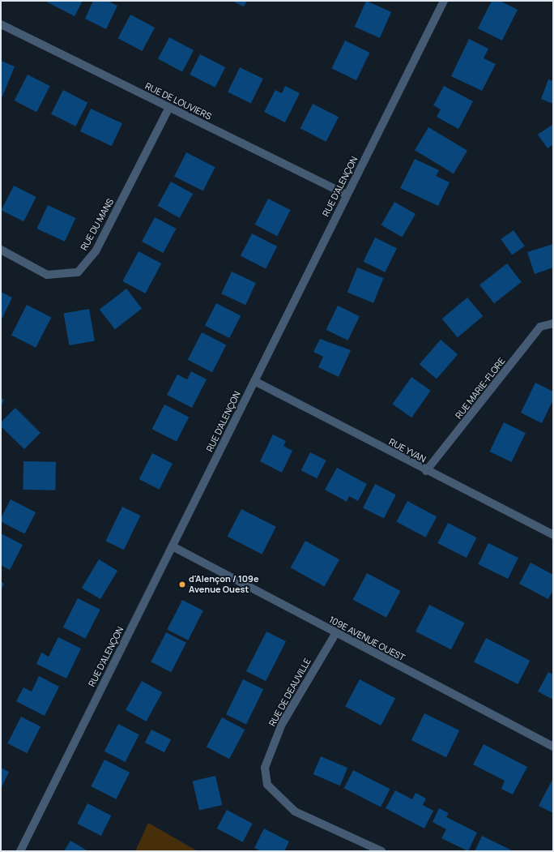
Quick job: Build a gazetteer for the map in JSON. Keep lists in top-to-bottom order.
{
  "streets": {
    "street": [
      "RUE DE LOUVIERS",
      "RUE D'ALENÇON",
      "RUE DU MANS",
      "RUE MARIE-FLORE",
      "RUE YVAN",
      "109E AVENUE OUEST",
      "RUE DE DEAUVILLE"
    ]
  },
  "crossings": [
    ["RUE DE LOUVIERS", "RUE D'ALENÇON"],
    ["RUE DE LOUVIERS", "RUE DU MANS"],
    ["RUE D'ALENÇON", "RUE YVAN"],
    ["RUE D'ALENÇON", "109E AVENUE OUEST"],
    ["RUE MARIE-FLORE", "RUE YVAN"],
    ["109E AVENUE OUEST", "RUE DE DEAUVILLE"]
  ],
  "places": ["d'Alençon / 109e Avenue Ouest"]
}
